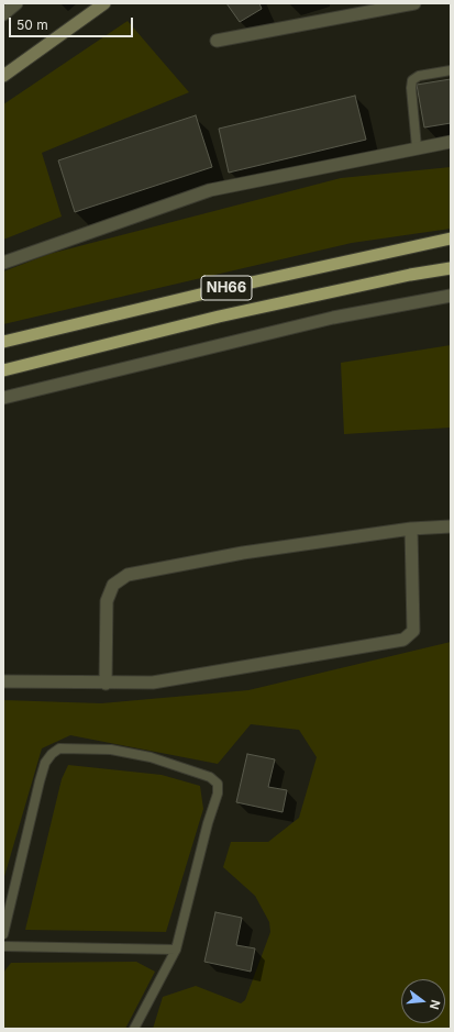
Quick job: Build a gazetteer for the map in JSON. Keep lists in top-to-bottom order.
{
  "streets": {
    "highway": ["NH66"]
  },
  "scale_bar": "50 m",
  "north": "right"
}
